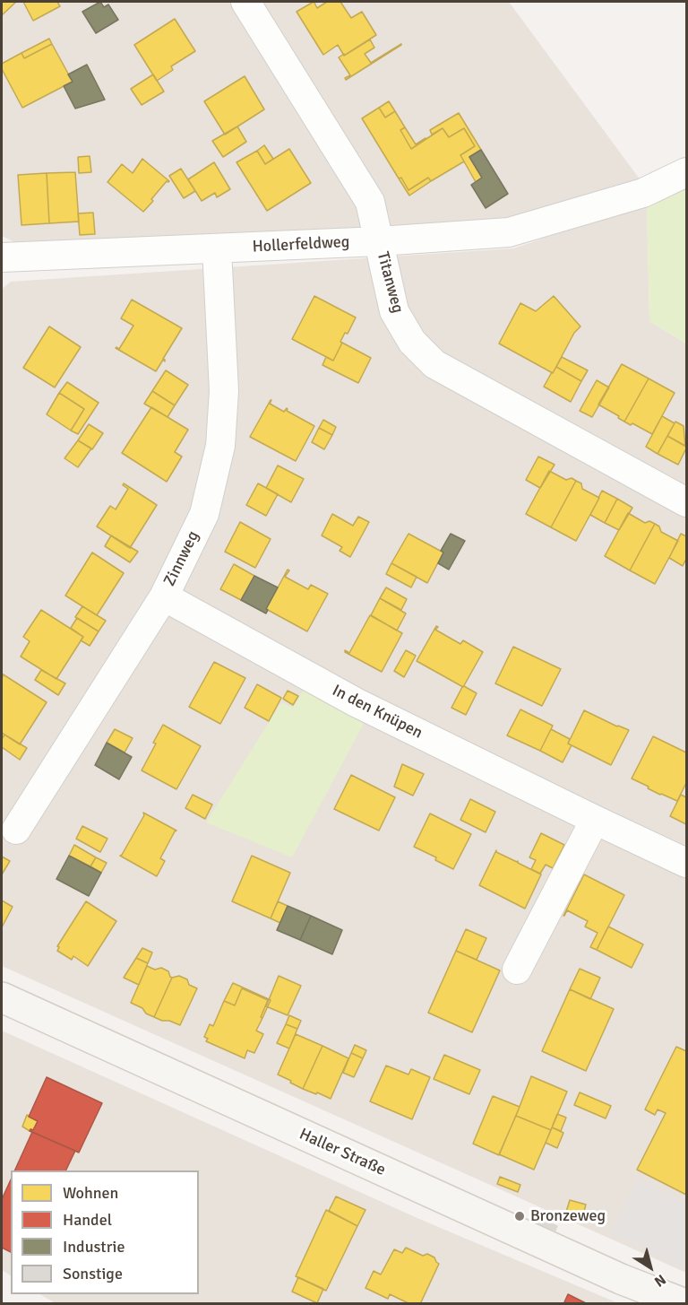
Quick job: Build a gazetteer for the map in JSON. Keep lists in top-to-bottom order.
{
  "streets": {
    "street": [
      "Hollerfeldweg",
      "Titanweg",
      "Zinnweg",
      "In den Knüpen",
      "Haller Straße"
    ]
  },
  "crossings": [
    ["Hollerfeldweg", "Titanweg"],
    ["Hollerfeldweg", "Zinnweg"],
    ["Zinnweg", "In den Knüpen"]
  ],
  "places": ["Bronzeweg"],
  "legend": [
    "Wohnen",
    "Handel",
    "Industrie",
    "Sonstige"
  ],
  "north": "bottom right"
}
